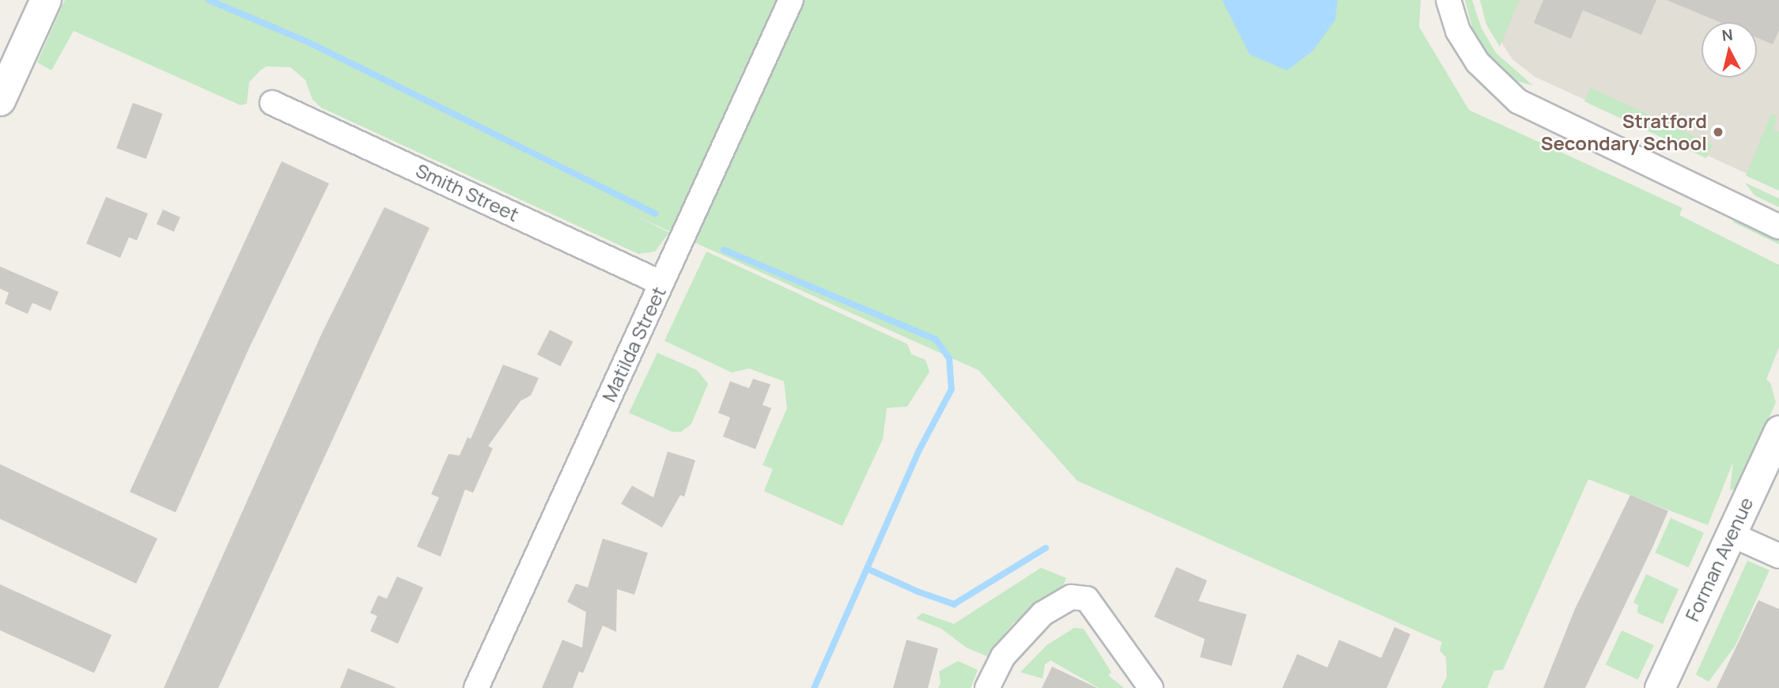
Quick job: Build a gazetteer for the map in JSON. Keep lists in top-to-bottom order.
{
  "streets": {
    "street": ["Smith Street", "Matilda Street", "Forman Avenue"]
  },
  "crossings": [
    ["Smith Street", "Matilda Street"]
  ],
  "places": ["Stratford Secondary School"],
  "north": "top"
}
